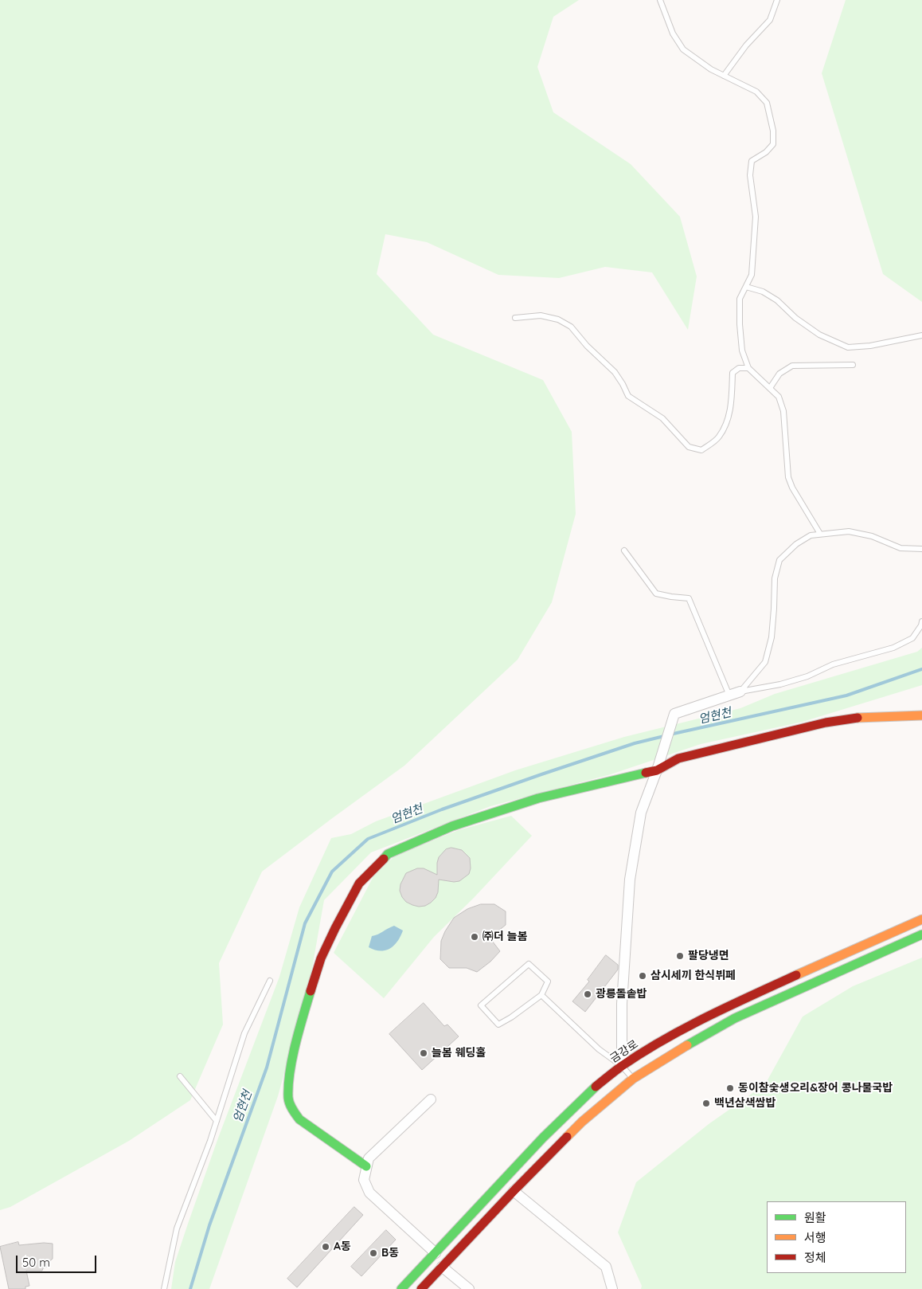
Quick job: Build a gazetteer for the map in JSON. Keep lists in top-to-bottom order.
{
  "streets": {
    "main road": ["금강로"]
  },
  "water": ["엄현천"],
  "places": [
    "㈜더 늘봄",
    "팔당냉면",
    "삼시세끼 한식뷔페",
    "광릉돌솥밥",
    "늘봄 웨딩홀",
    "동이참숯생오리&장어 콩나물국밥",
    "백년삼색쌈밥",
    "A동",
    "B동"
  ],
  "legend": ["원활", "서행", "정체"],
  "scale_bar": "50 m"
}
